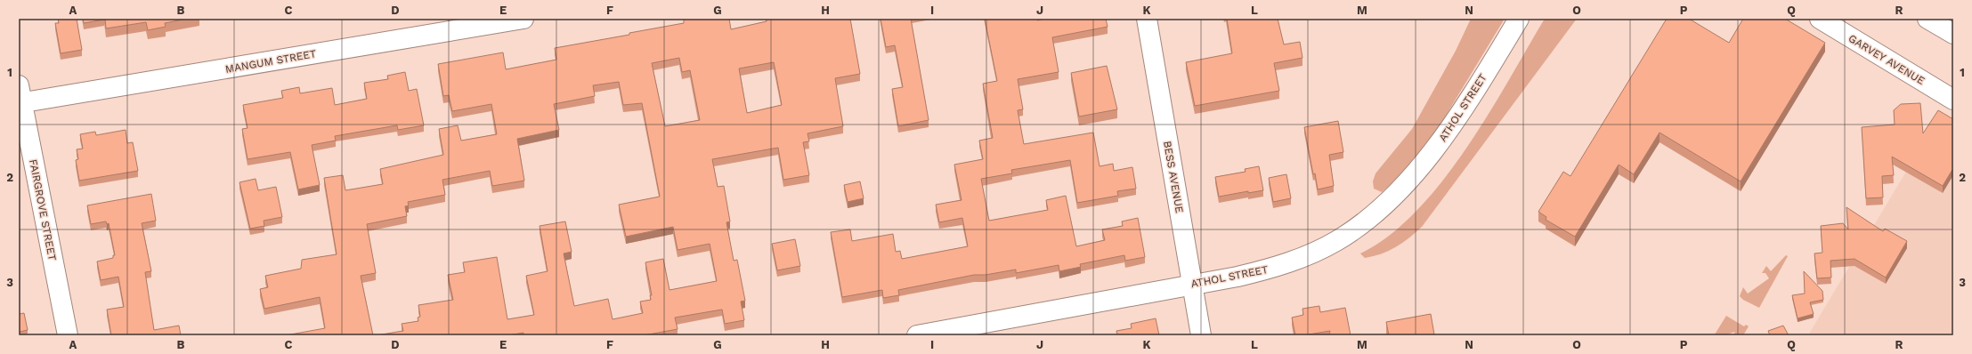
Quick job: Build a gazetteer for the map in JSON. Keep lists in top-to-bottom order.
{
  "streets": {
    "main road": [
      "GARVEY AVENUE",
      "MANGUM STREET",
      "ATHOL STREET",
      "BESS AVENUE",
      "FAIRGROVE STREET"
    ]
  },
  "crossings": [
    ["MANGUM STREET", "FAIRGROVE STREET"],
    ["ATHOL STREET", "BESS AVENUE"]
  ],
  "grid": {
    "columns": [
      "A",
      "B",
      "C",
      "D",
      "E",
      "F",
      "G",
      "H",
      "I",
      "J",
      "K",
      "L",
      "M",
      "N",
      "O",
      "P",
      "Q",
      "R"
    ],
    "rows": ["1", "2", "3"]
  }
}
